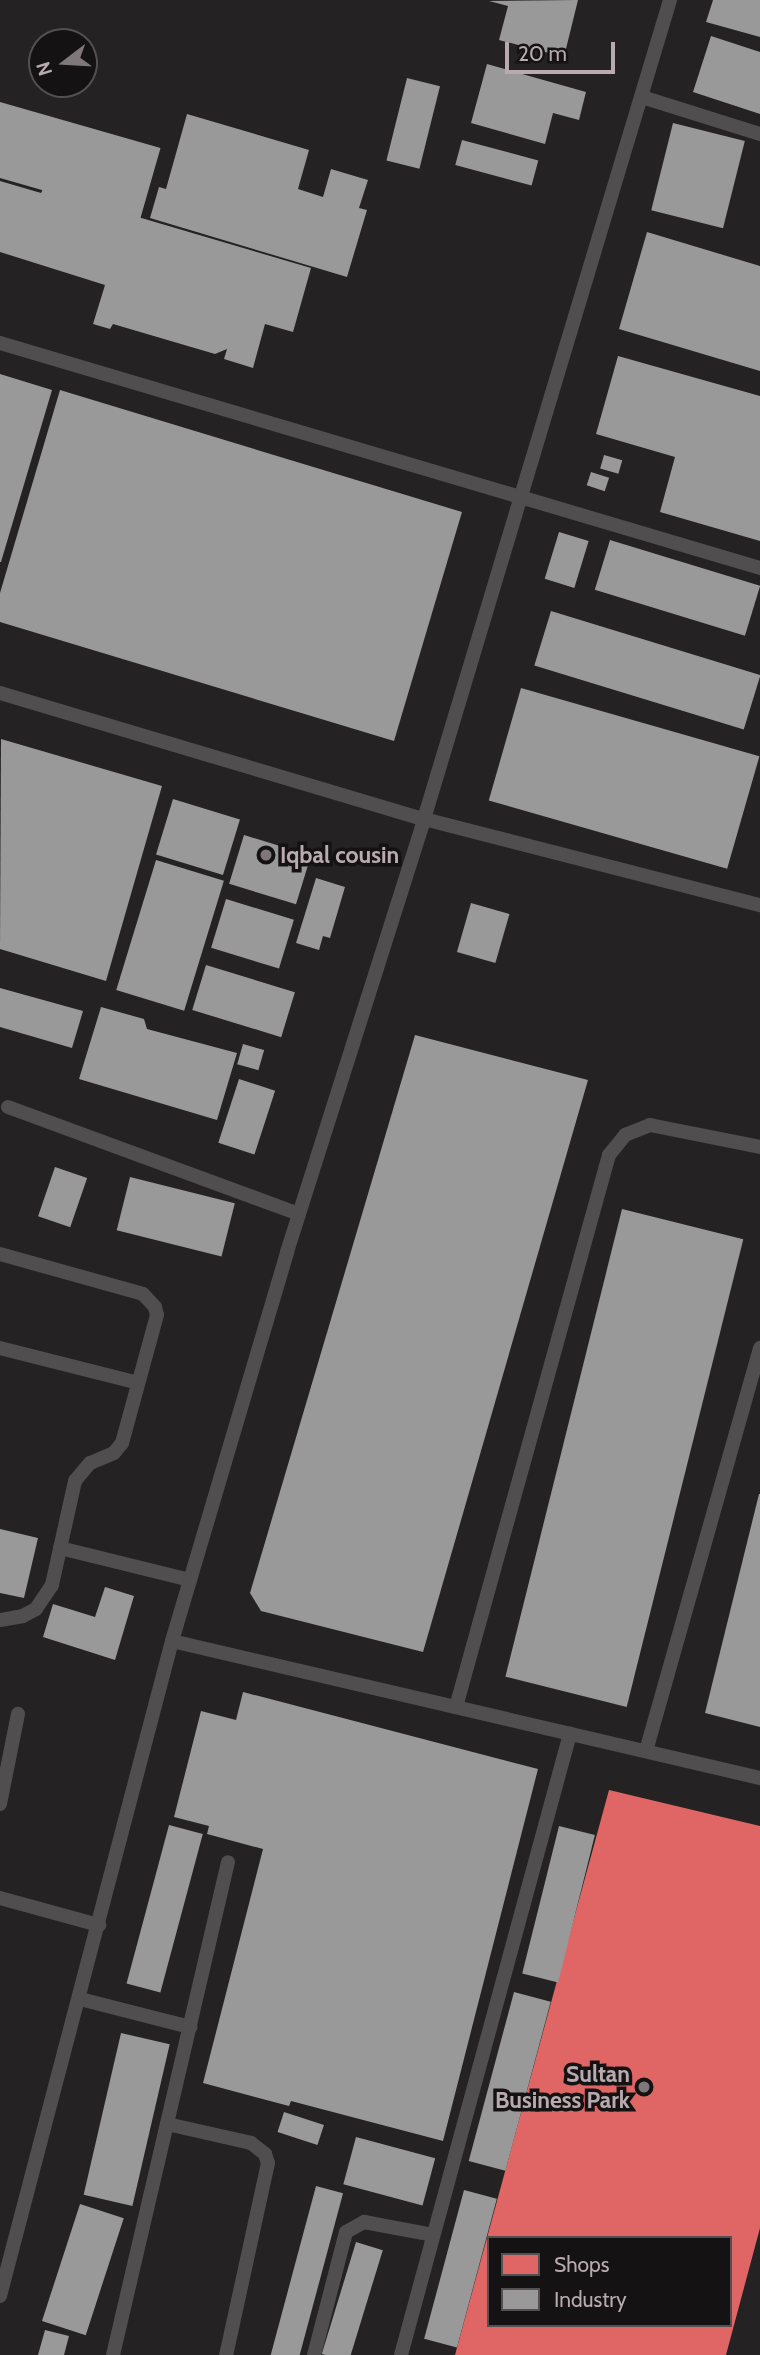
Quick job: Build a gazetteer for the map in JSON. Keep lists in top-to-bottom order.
{
  "places": ["Iqbal cousin", "Sultan Business Park"],
  "legend": ["Shops", "Industry"],
  "scale_bar": "20 m",
  "north": "left"
}
